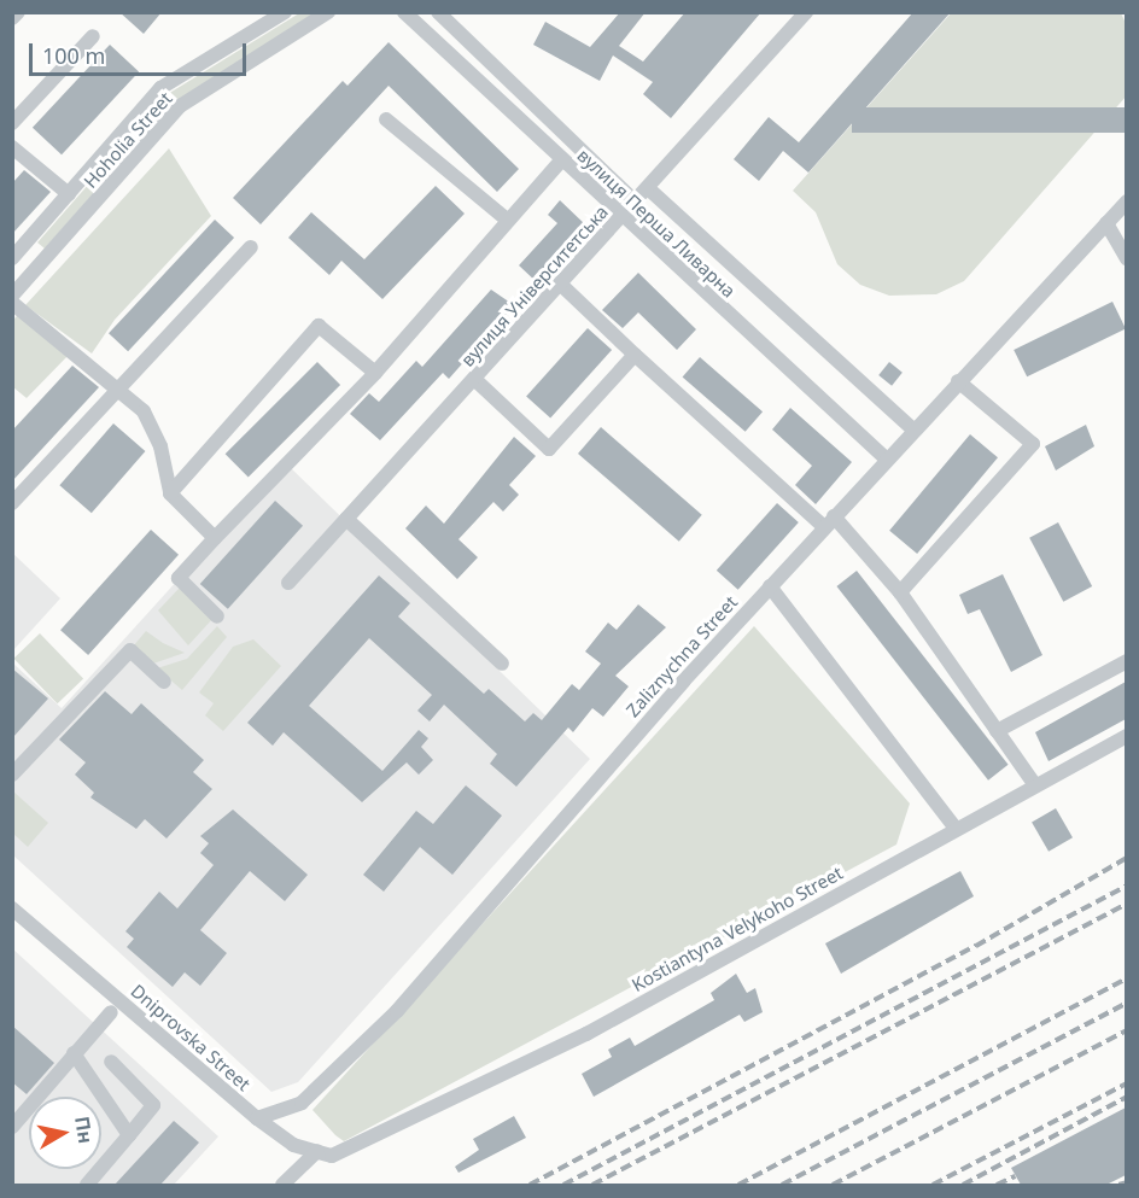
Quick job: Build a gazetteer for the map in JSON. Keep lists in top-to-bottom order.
{
  "streets": {
    "street": [
      "Hoholia Street",
      "вулиця Перша Ливарна",
      "вулиця Університетська",
      "Zaliznychna Street",
      "Kostiantyna Velykoho Street",
      "Dniprovska Street"
    ]
  },
  "crossings": [
    ["вулиця Перша Ливарна", "вулиця Університетська"],
    ["вулиця Перша Ливарна", "Zaliznychna Street"],
    ["Zaliznychna Street", "Dniprovska Street"],
    ["Kostiantyna Velykoho Street", "Dniprovska Street"]
  ],
  "scale_bar": "100 m",
  "north": "right"
}
